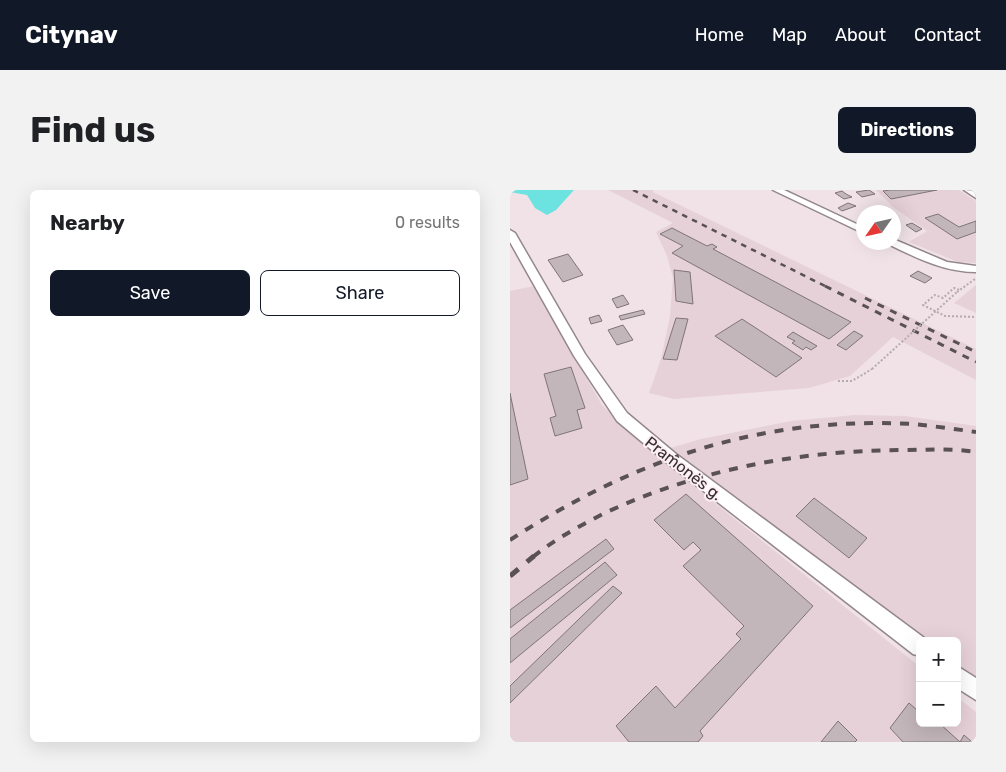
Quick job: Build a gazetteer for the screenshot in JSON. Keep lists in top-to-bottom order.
{
  "streets": {
    "street": ["Pramonės g."]
  },
  "north": "bottom left",
  "page": {
    "header": "Citynav",
    "nav": [
      "Home",
      "Map",
      "About",
      "Contact"
    ],
    "buttons": [
      "Directions",
      ["Save", "Share"]
    ],
    "title": "Find us",
    "heading": ["Nearby", "0 results"],
    "map_buttons": ["+", "−"]
  }
}
